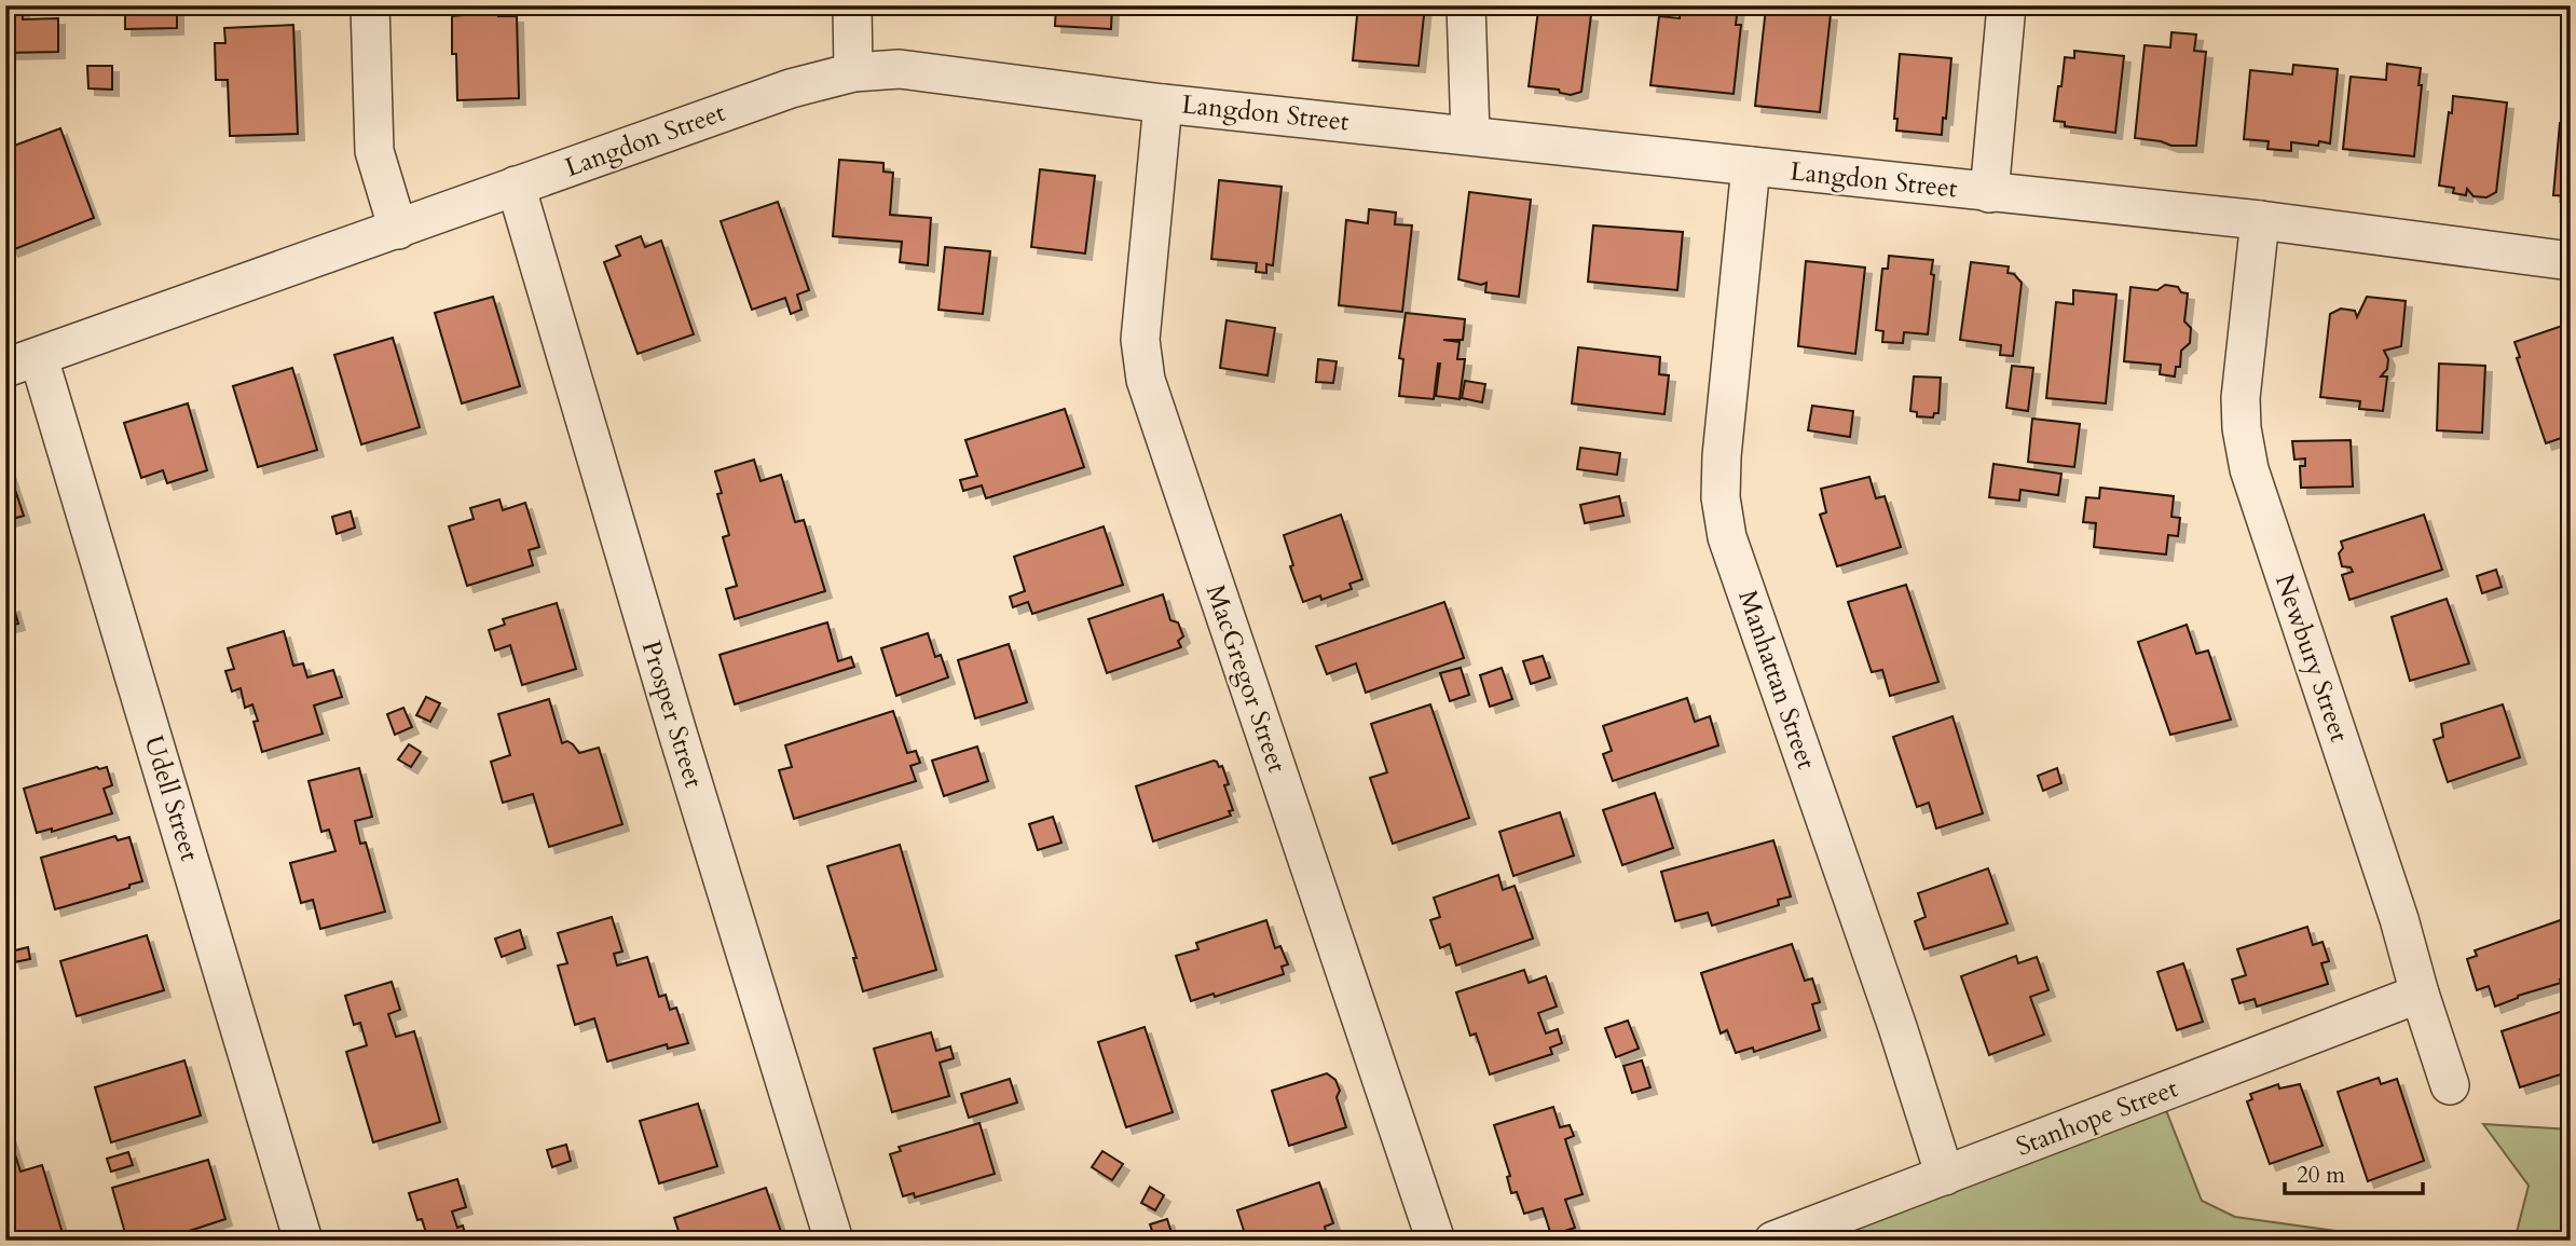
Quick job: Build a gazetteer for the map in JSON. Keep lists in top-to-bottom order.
{
  "streets": {
    "street": [
      "Langdon Street",
      "Newbury Street",
      "MacGregor Street",
      "Manhattan Street",
      "Prosper Street",
      "Udell Street",
      "Stanhope Street"
    ]
  },
  "crossings": [
    ["Langdon Street", "Newbury Street"],
    ["Langdon Street", "MacGregor Street"],
    ["Langdon Street", "Manhattan Street"],
    ["Langdon Street", "Prosper Street"],
    ["Langdon Street", "Udell Street"],
    ["Newbury Street", "Stanhope Street"],
    ["Manhattan Street", "Stanhope Street"]
  ],
  "scale_bar": "20 m"
}
